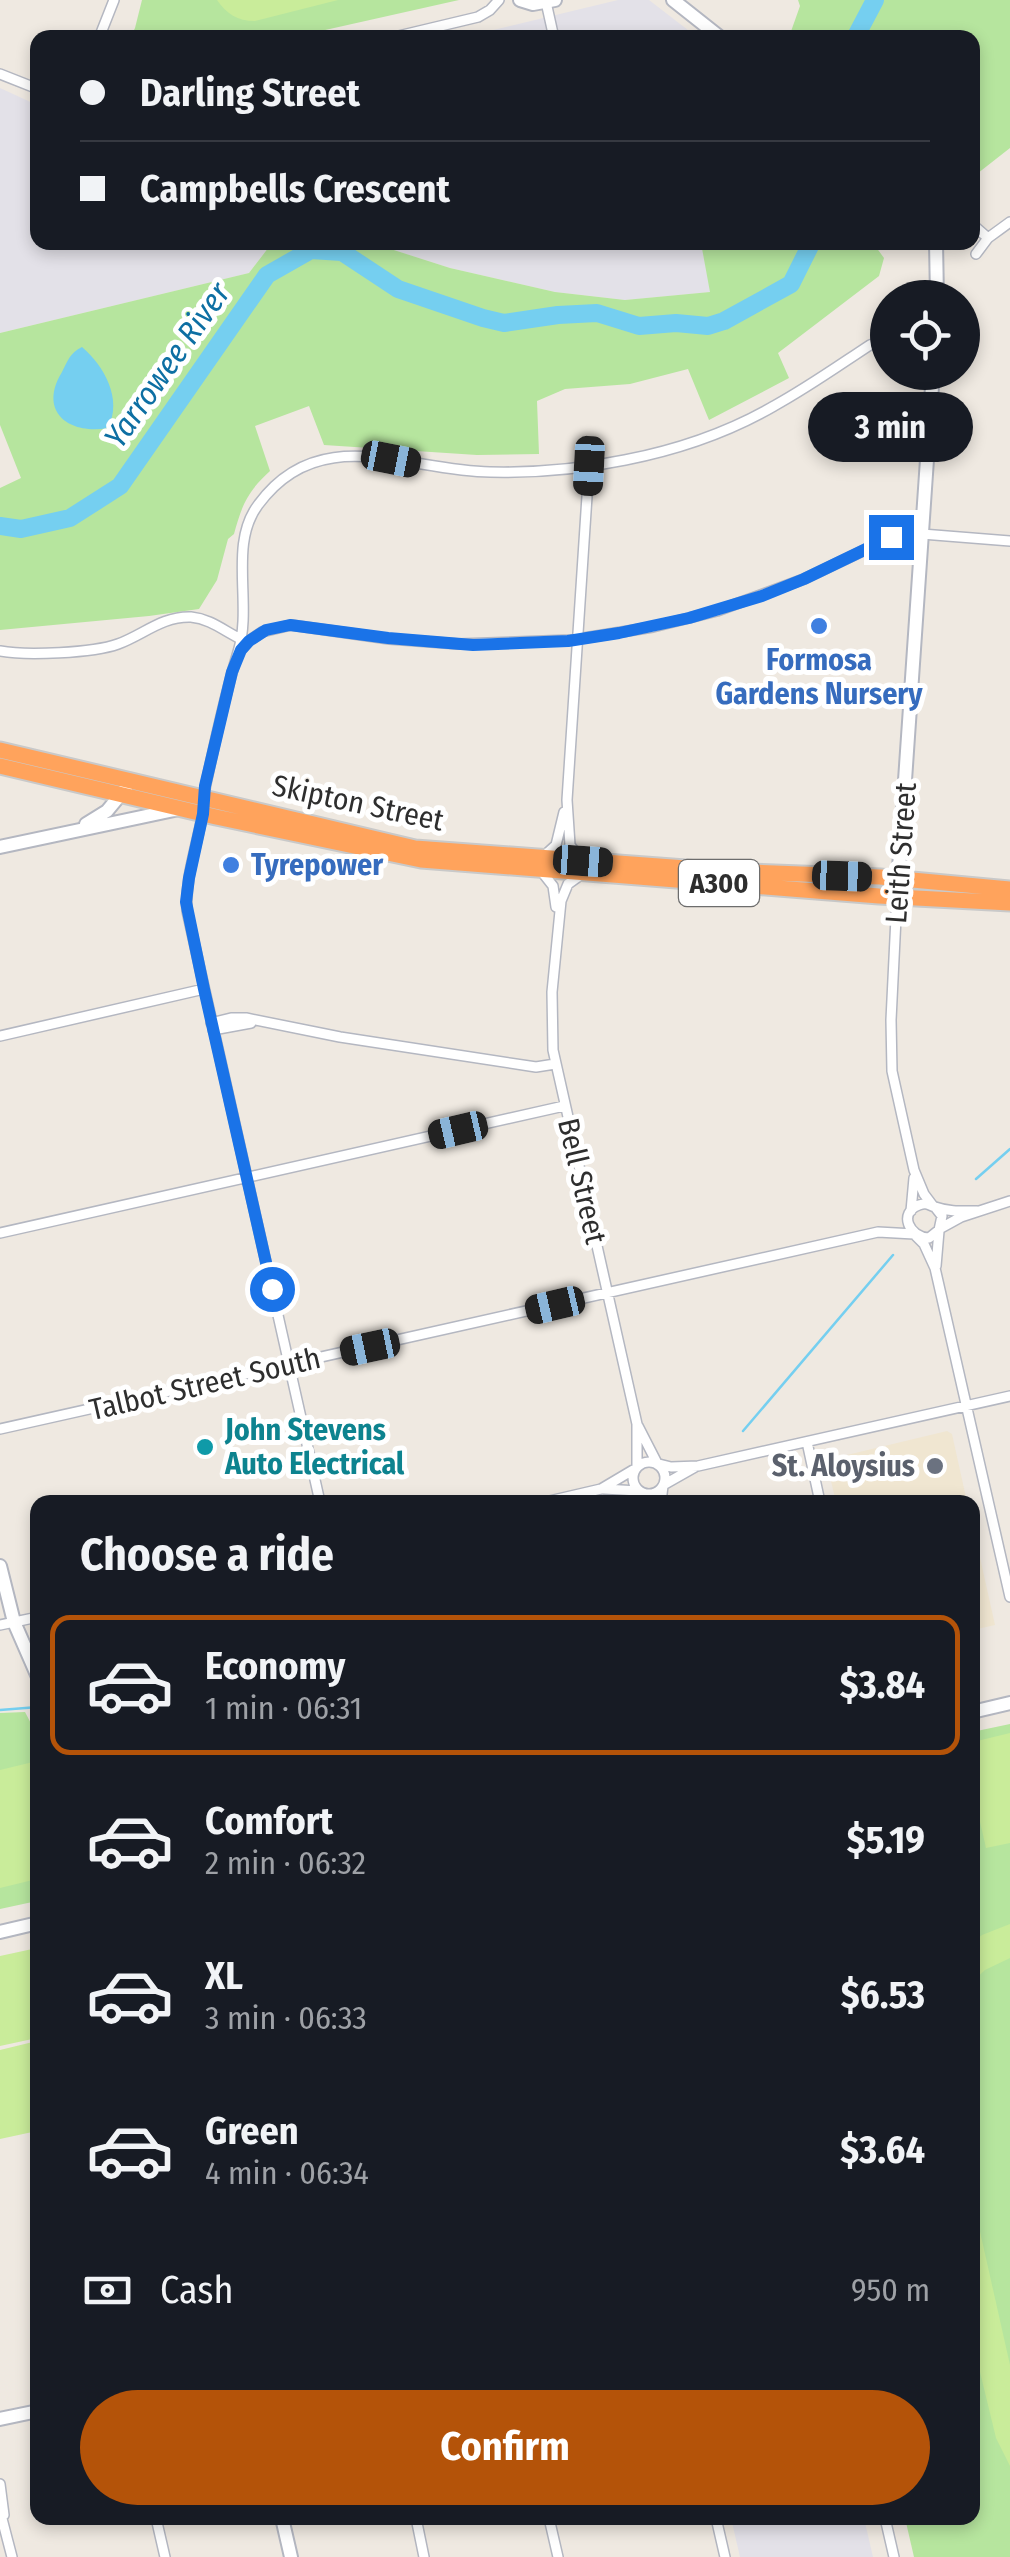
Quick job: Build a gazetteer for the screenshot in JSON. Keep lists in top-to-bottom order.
{
  "streets": {
    "highway": ["Skipton Street", "A300"],
    "main road": ["Leith Street"],
    "street": ["Bell Street", "Talbot Street South"]
  },
  "crossings": [
    ["Skipton Street", "Leith Street"],
    ["Skipton Street", "Bell Street"],
    ["Leith Street", "Talbot Street South"],
    ["Bell Street", "Talbot Street South"]
  ],
  "water": ["Yarrowee River"],
  "places": [
    "Formosa Gardens Nursery",
    "Tyrepower",
    "John Stevens Auto Electrical",
    "St. Aloysius"
  ],
  "page": {
    "banner": ["Darling Street", "Campbells Crescent"],
    "bubble": "3 min",
    "heading": "Choose a ride",
    "list": [
      {
        "name": "Economy",
        "note": "1 min · 06:31",
        "value": "$3.84"
      },
      {
        "name": "Comfort",
        "note": "2 min · 06:32",
        "value": "$5.19"
      },
      {
        "name": "XL",
        "note": "3 min · 06:33",
        "value": "$6.53"
      },
      {
        "name": "Green",
        "note": "4 min · 06:34",
        "value": "$3.64"
      }
    ],
    "pay": ["Cash", "950 m"],
    "buttons": "Confirm"
  }
}
